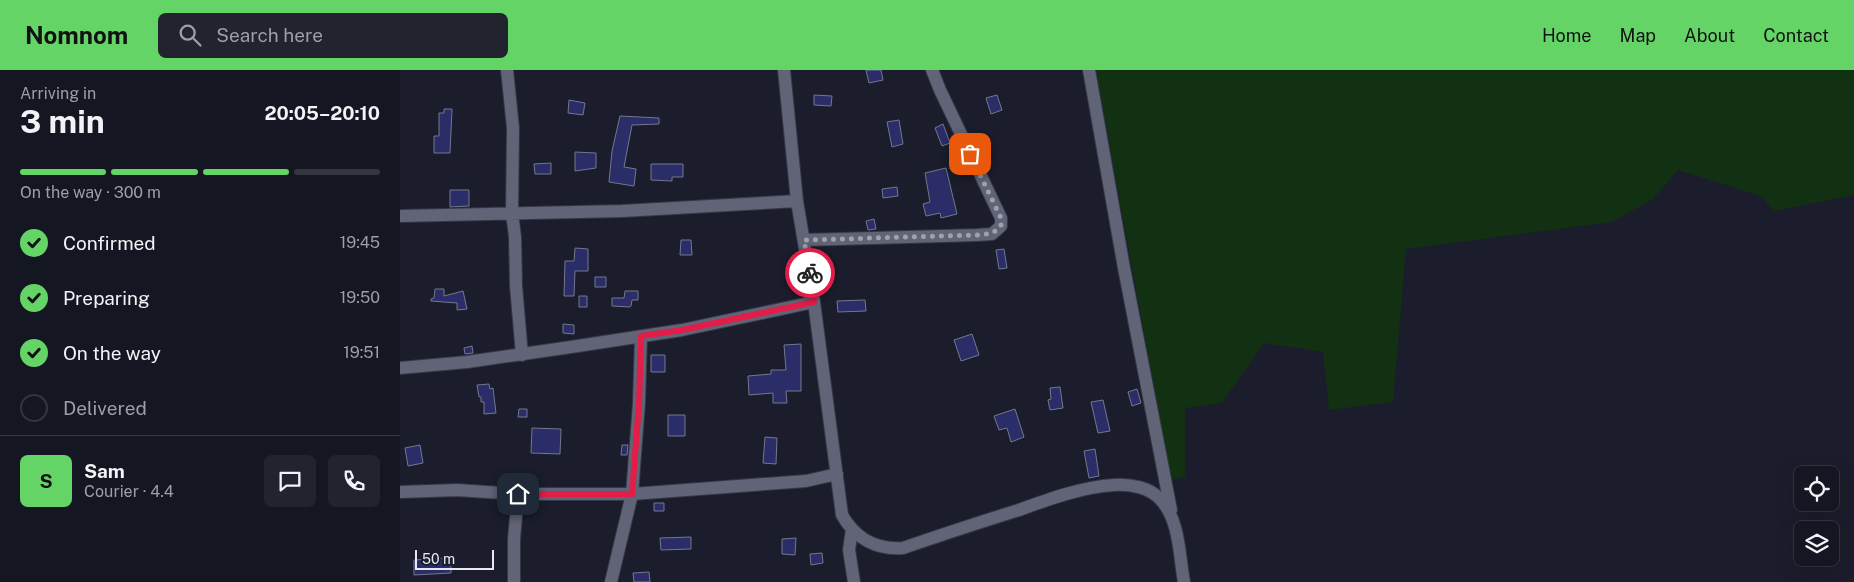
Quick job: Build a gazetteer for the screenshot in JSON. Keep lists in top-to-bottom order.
{
  "scale_bar": "50 m",
  "page": {
    "header": "Nomnom",
    "search": "Search here",
    "nav": [
      "Home",
      "Map",
      "About",
      "Contact"
    ],
    "heading": ["3 min", "Arriving in", "20:05–20:10"],
    "panel": ["Sam", "Courier · 4.4"],
    "bar": "On the way · 300 m",
    "list": [
      ["Confirmed", "19:45"],
      ["Preparing", "19:50"],
      ["On the way", "19:51"],
      "Delivered"
    ],
    "round": "S",
    "scale": "50 m"
  }
}
